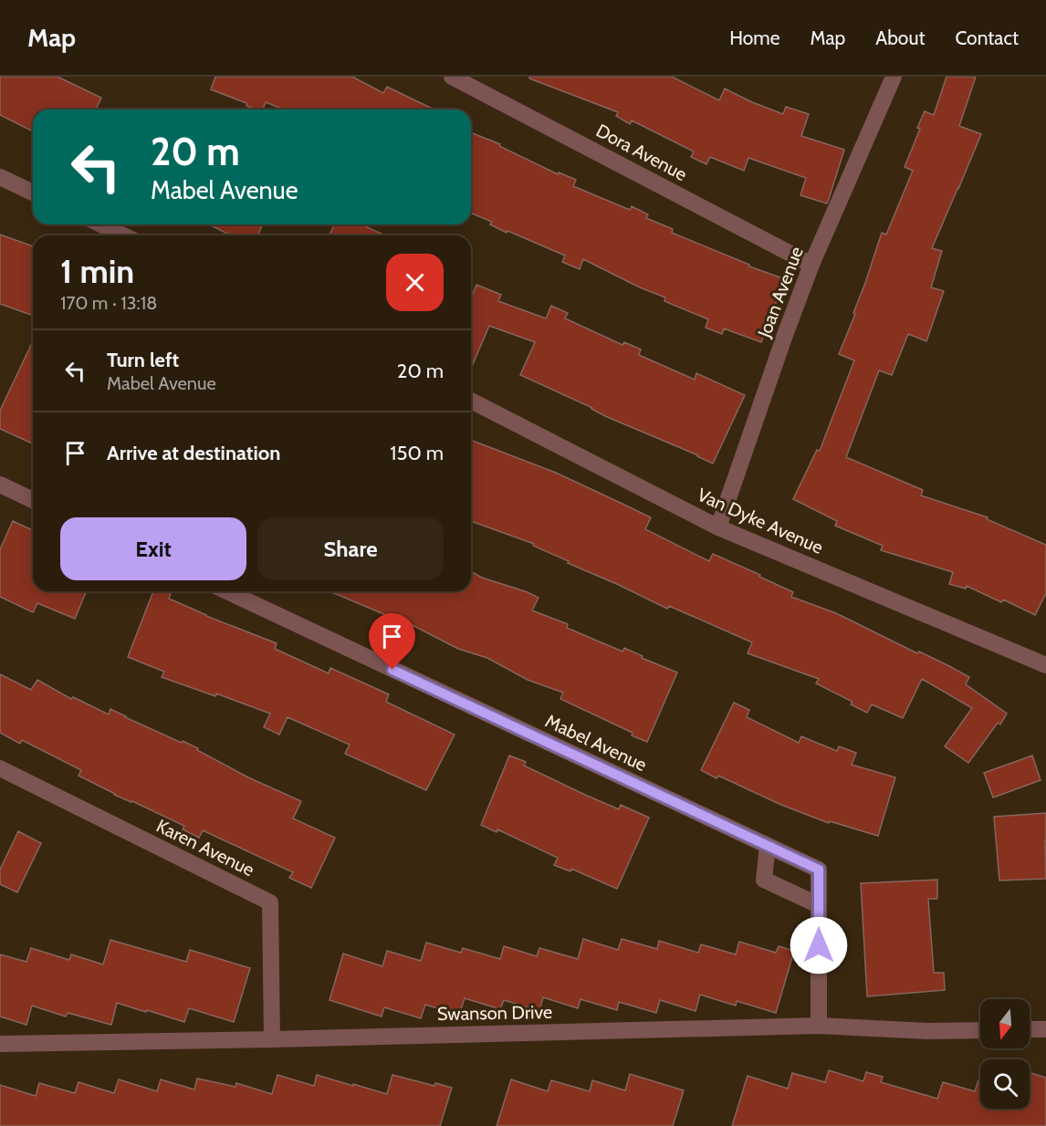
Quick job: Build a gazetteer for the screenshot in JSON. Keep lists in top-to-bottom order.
{
  "streets": {
    "street": [
      "Dora Avenue",
      "Joan Avenue",
      "Van Dyke Avenue",
      "Mabel Avenue",
      "Karen Avenue",
      "Swanson Drive"
    ]
  },
  "crossings": [
    ["Dora Avenue", "Joan Avenue"],
    ["Joan Avenue", "Van Dyke Avenue"],
    ["Mabel Avenue", "Swanson Drive"],
    ["Karen Avenue", "Swanson Drive"]
  ],
  "north": "bottom",
  "page": {
    "header": "Map",
    "nav": [
      "Home",
      "Map",
      "About",
      "Contact"
    ],
    "turn": ["20 m", "Mabel Avenue"],
    "heading": ["1 min", "170 m · 13:18"],
    "list": [
      {
        "name": "Turn left",
        "note": "Mabel Avenue",
        "value": "20 m"
      },
      {
        "name": "Arrive at destination",
        "value": "150 m"
      }
    ],
    "buttons": ["Exit", "Share"]
  }
}
